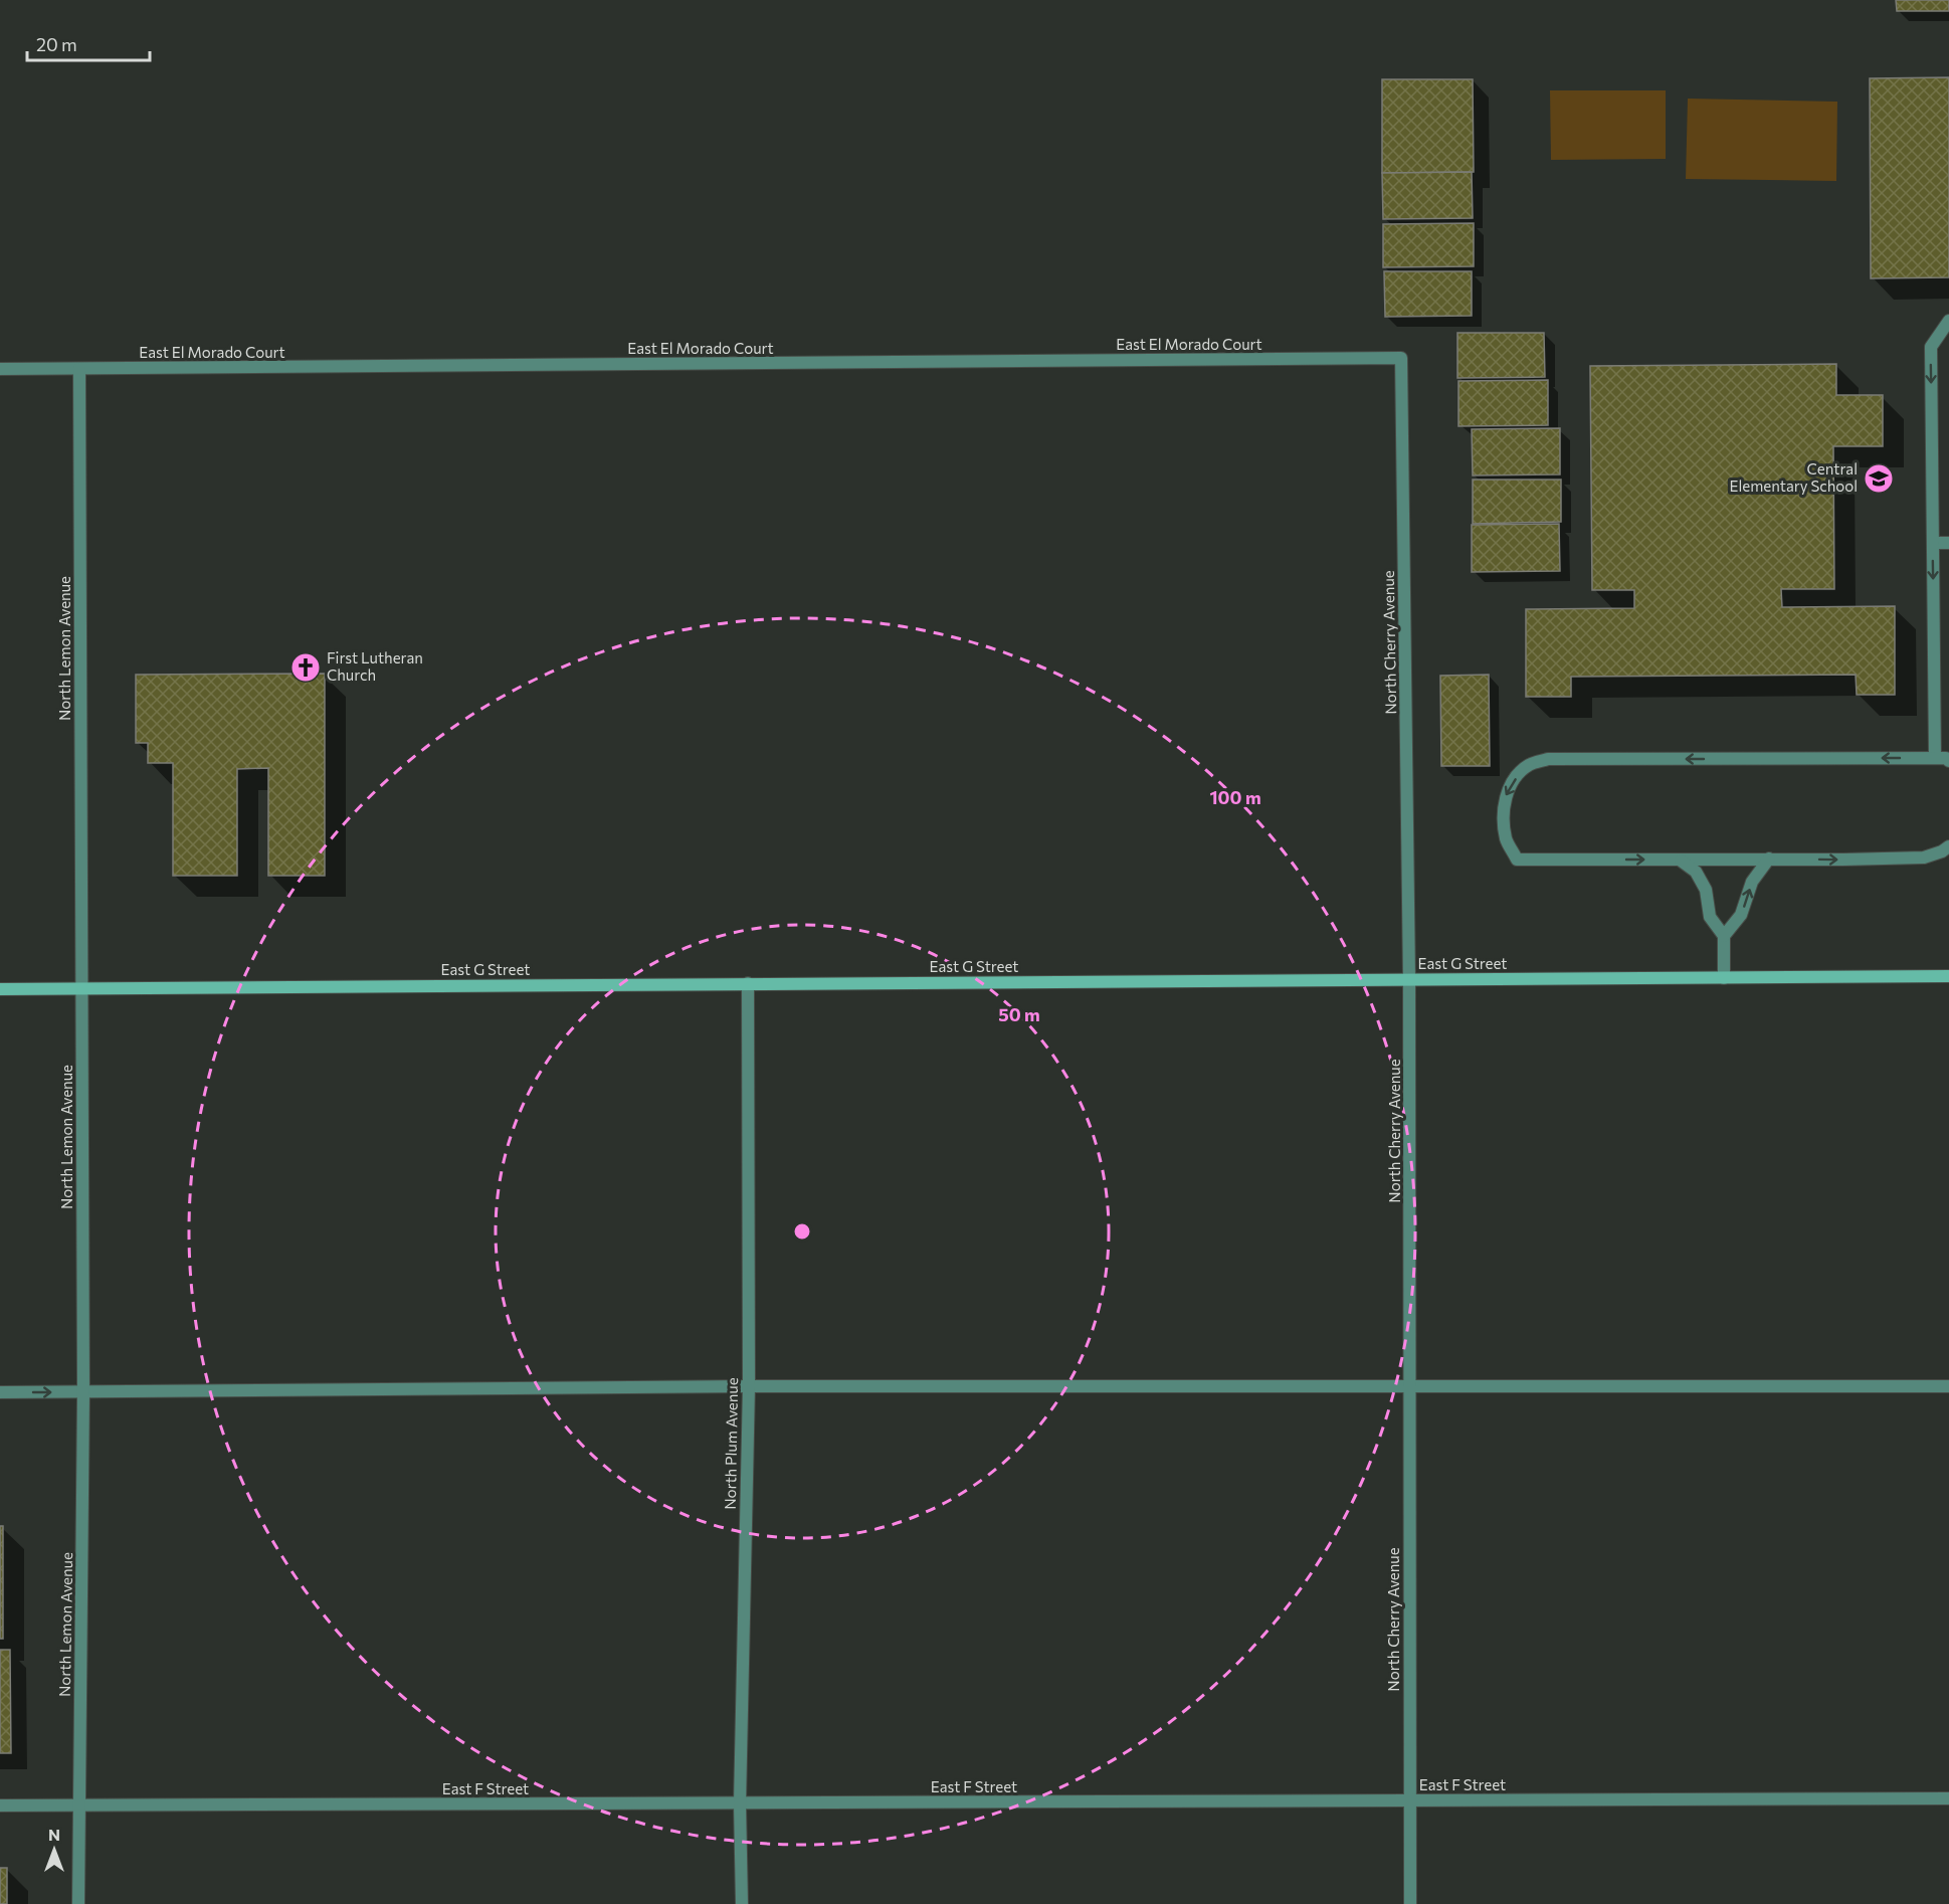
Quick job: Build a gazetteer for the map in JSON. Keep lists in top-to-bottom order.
{
  "streets": {
    "street": [
      "East El Morado Court",
      "North Cherry Avenue",
      "North Lemon Avenue",
      "East G Street",
      "North Plum Avenue",
      "East F Street"
    ]
  },
  "crossings": [
    ["East El Morado Court", "North Cherry Avenue"],
    ["East El Morado Court", "North Lemon Avenue"],
    ["North Cherry Avenue", "East G Street"],
    ["North Cherry Avenue", "East F Street"],
    ["North Lemon Avenue", "East G Street"],
    ["North Lemon Avenue", "East F Street"],
    ["East G Street", "North Plum Avenue"],
    ["North Plum Avenue", "East F Street"]
  ],
  "places": {
    "school or university": ["Central Elementary School"],
    "church": ["First Lutheran Church"]
  },
  "scale_bar": "20 m",
  "north": "top",
  "rings": ["100 m", "50 m"]
}
